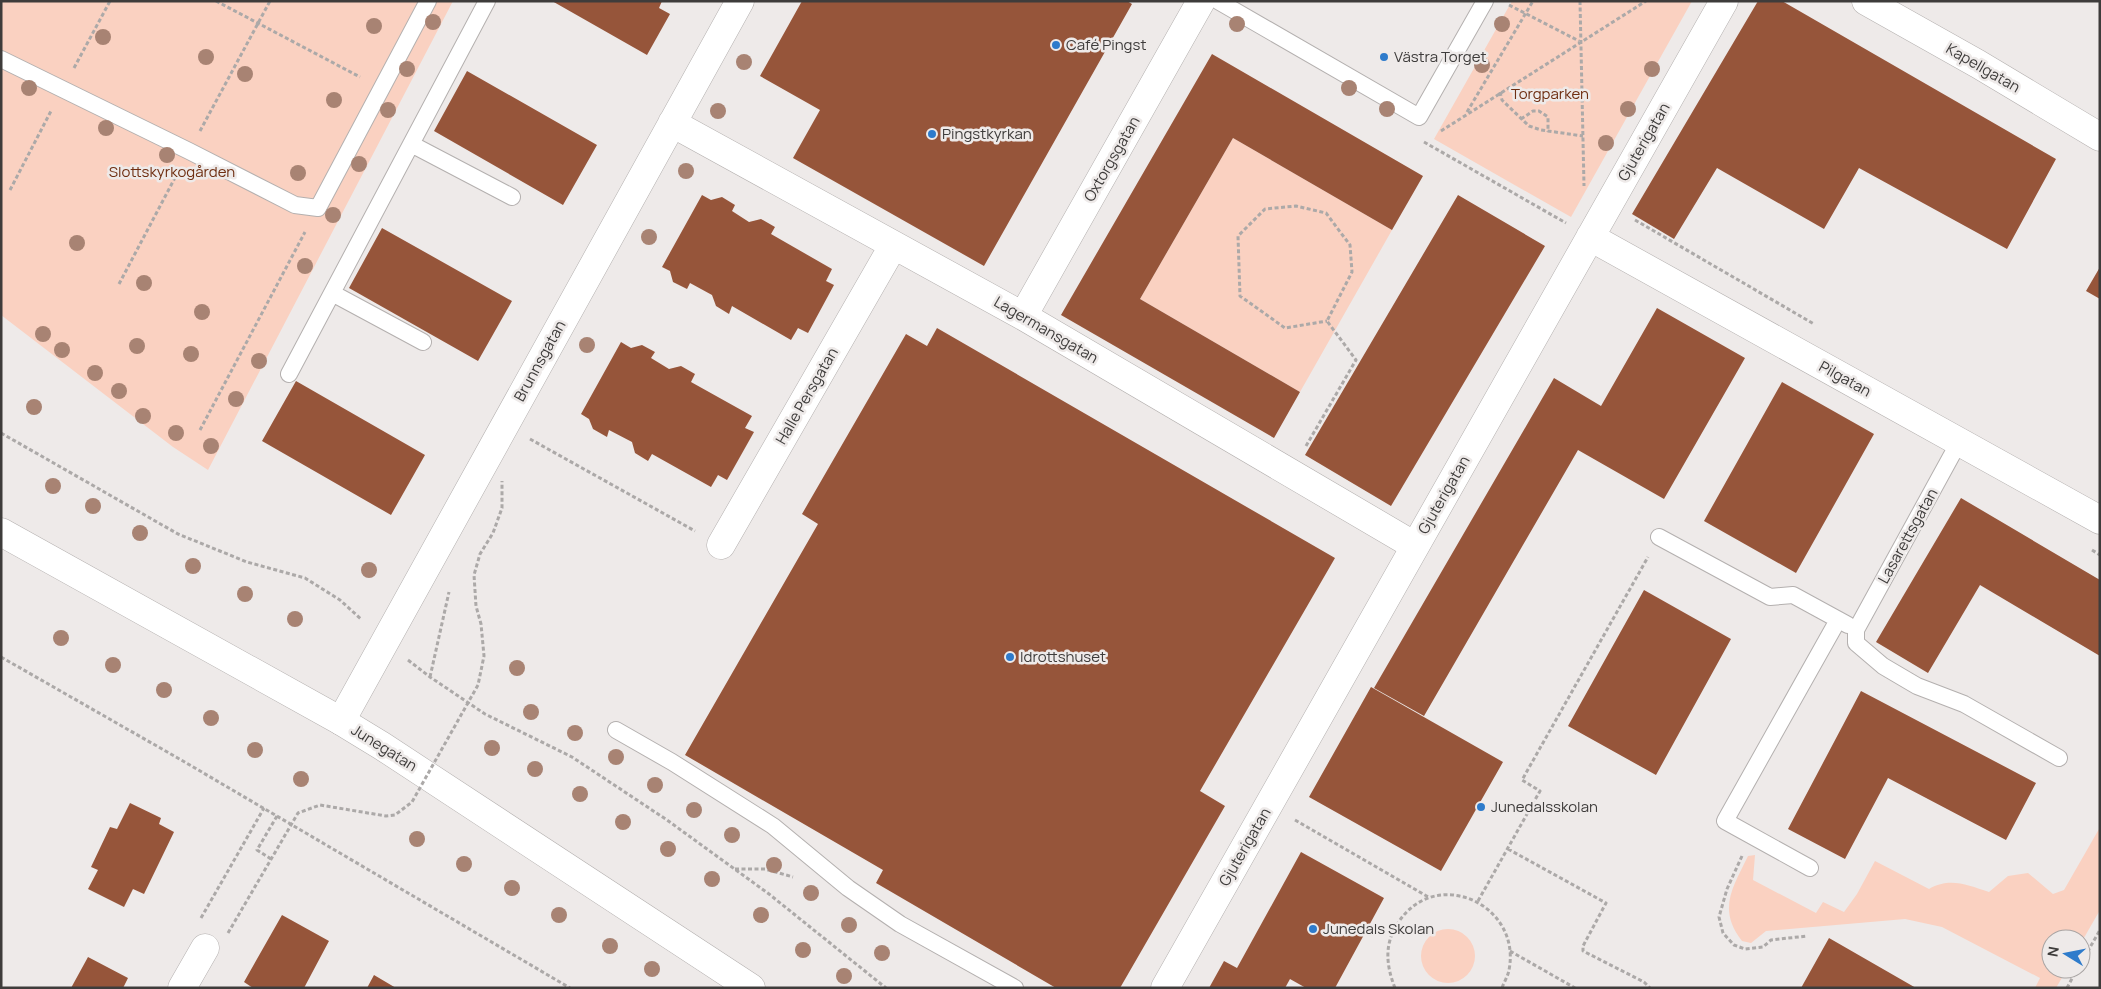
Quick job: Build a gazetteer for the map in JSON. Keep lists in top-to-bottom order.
{
  "streets": {
    "street": [
      "Kapellgatan",
      "Gjuterigatan",
      "Oxtorgsgatan",
      "Lagermansgatan",
      "Brunnsgatan",
      "Pilgatan",
      "Halle Persgatan",
      "Junegatan"
    ],
    "lane": ["Lasarettsgatan"]
  },
  "crossings": [
    ["Gjuterigatan", "Lagermansgatan"],
    ["Gjuterigatan", "Pilgatan"],
    ["Oxtorgsgatan", "Lagermansgatan"],
    ["Lagermansgatan", "Brunnsgatan"],
    ["Lagermansgatan", "Halle Persgatan"],
    ["Brunnsgatan", "Junegatan"],
    ["Pilgatan", "Lasarettsgatan"]
  ],
  "parks": ["Torgparken", "Slottskyrkogården"],
  "places": [
    "Café Pingst",
    "Västra Torget",
    "Pingstkyrkan",
    "Idrottshuset",
    "Junedalsskolan",
    "Junedals Skolan"
  ],
  "north": "left"
}
